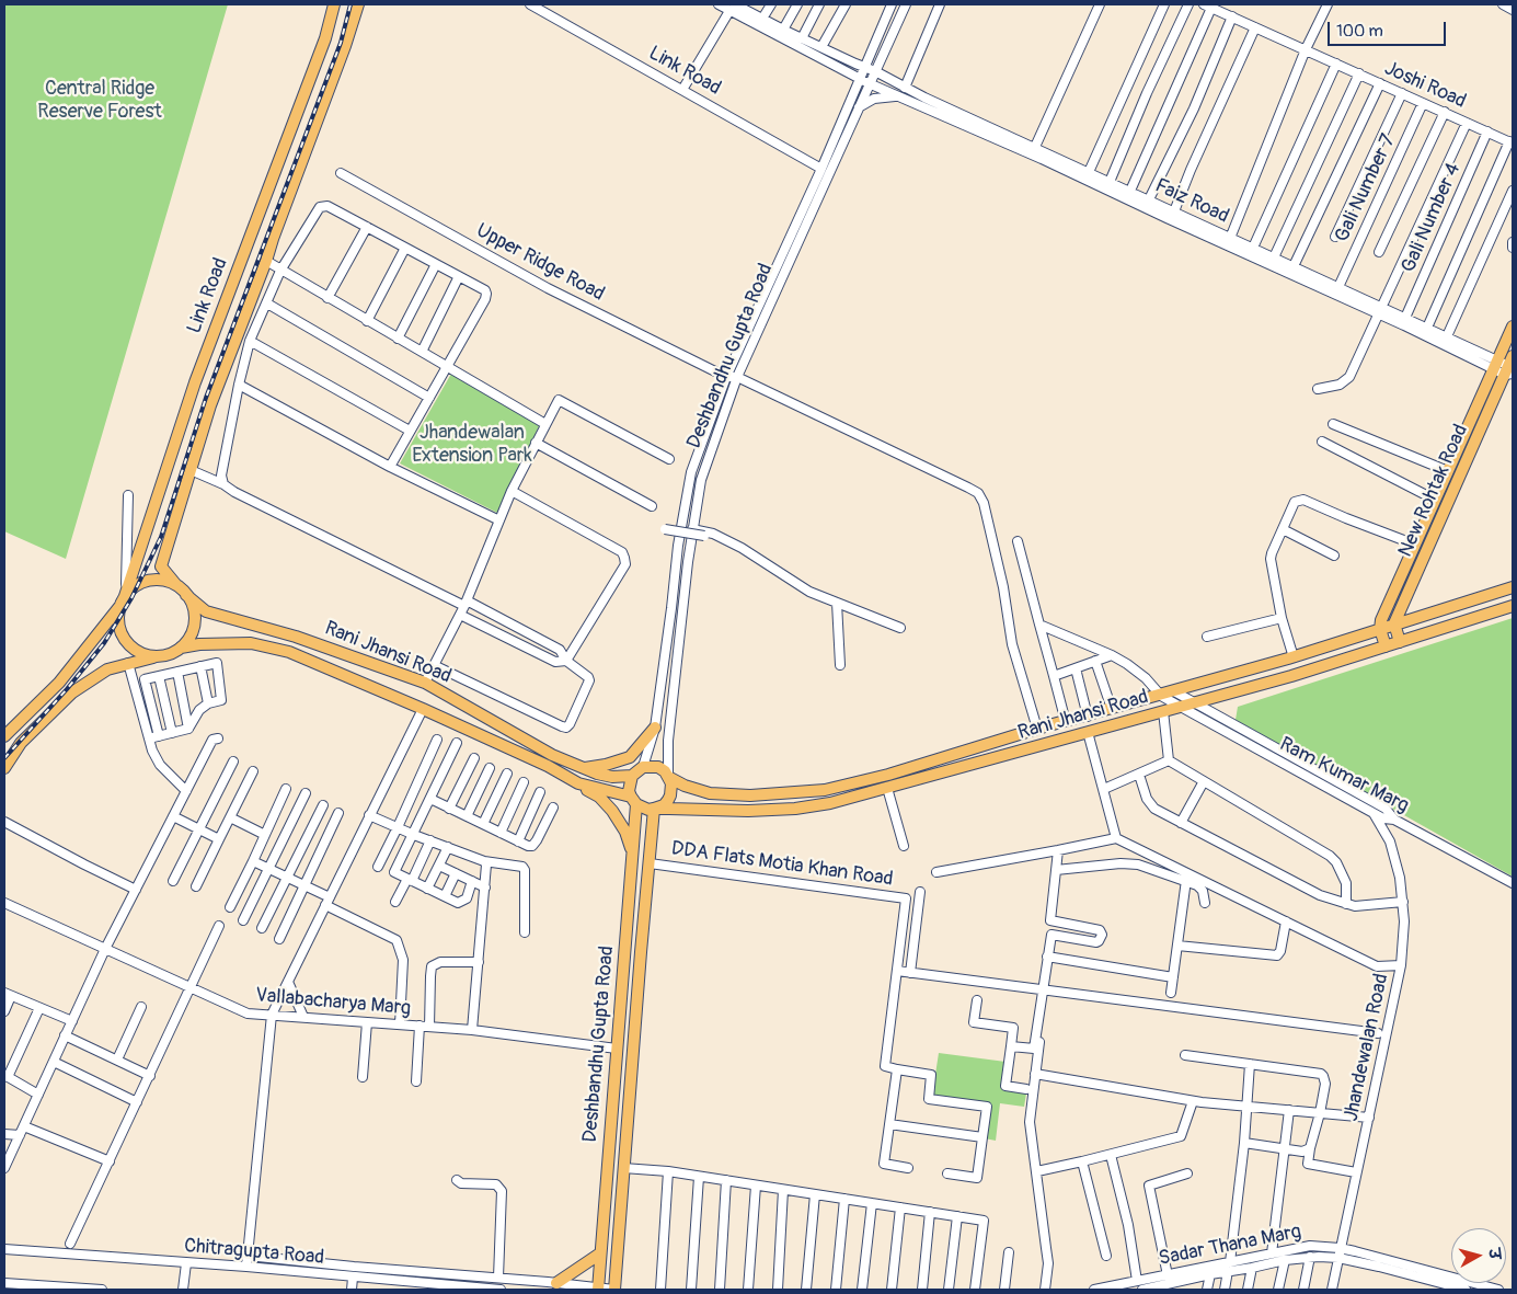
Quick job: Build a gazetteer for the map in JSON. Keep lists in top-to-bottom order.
{
  "streets": {
    "main road": [
      "Link Road",
      "Deshbandhu Gupta Road",
      "New Rohtak Road",
      "Rani Jhansi Road"
    ],
    "street": [
      "Joshi Road",
      "Gali Number 7",
      "Faiz Road",
      "Gali Number 4",
      "Upper Ridge Road",
      "Ram Kumar Marg",
      "DDA Flats Motia Khan Road",
      "Vallabacharya Marg",
      "Jhandewalan Road",
      "Sadar Thana Marg",
      "Chitragupta Road"
    ]
  },
  "crossings": [
    ["Link Road", "Deshbandhu Gupta Road"],
    ["Link Road", "Rani Jhansi Road"],
    ["Joshi Road", "Gali Number 7"],
    ["Joshi Road", "Gali Number 4"],
    ["Gali Number 7", "Faiz Road"],
    ["Faiz Road", "Gali Number 4"],
    ["Faiz Road", "Deshbandhu Gupta Road"],
    ["Faiz Road", "New Rohtak Road"],
    ["Upper Ridge Road", "Deshbandhu Gupta Road"],
    ["Deshbandhu Gupta Road", "Rani Jhansi Road"],
    ["Deshbandhu Gupta Road", "DDA Flats Motia Khan Road"],
    ["Deshbandhu Gupta Road", "Vallabacharya Marg"],
    ["Deshbandhu Gupta Road", "Chitragupta Road"],
    ["New Rohtak Road", "Rani Jhansi Road"],
    ["Rani Jhansi Road", "Ram Kumar Marg"],
    ["Ram Kumar Marg", "Jhandewalan Road"],
    ["Jhandewalan Road", "Sadar Thana Marg"]
  ],
  "parks": ["Central Ridge Reserve Forest", "Jhandewalan Extension Park"],
  "scale_bar": "100 m",
  "north": "right"
}
